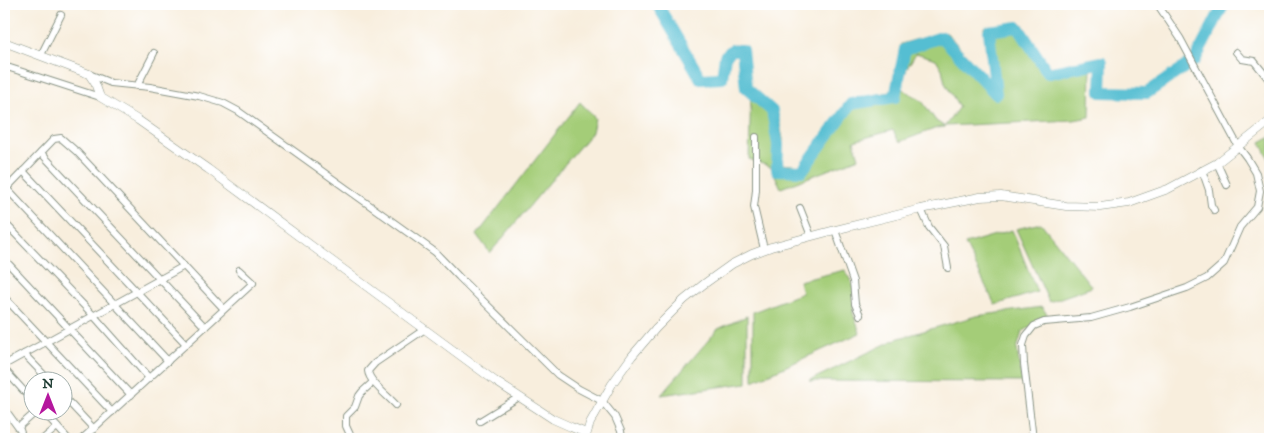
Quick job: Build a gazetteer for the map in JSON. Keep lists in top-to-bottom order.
{
  "north": "top"
}
